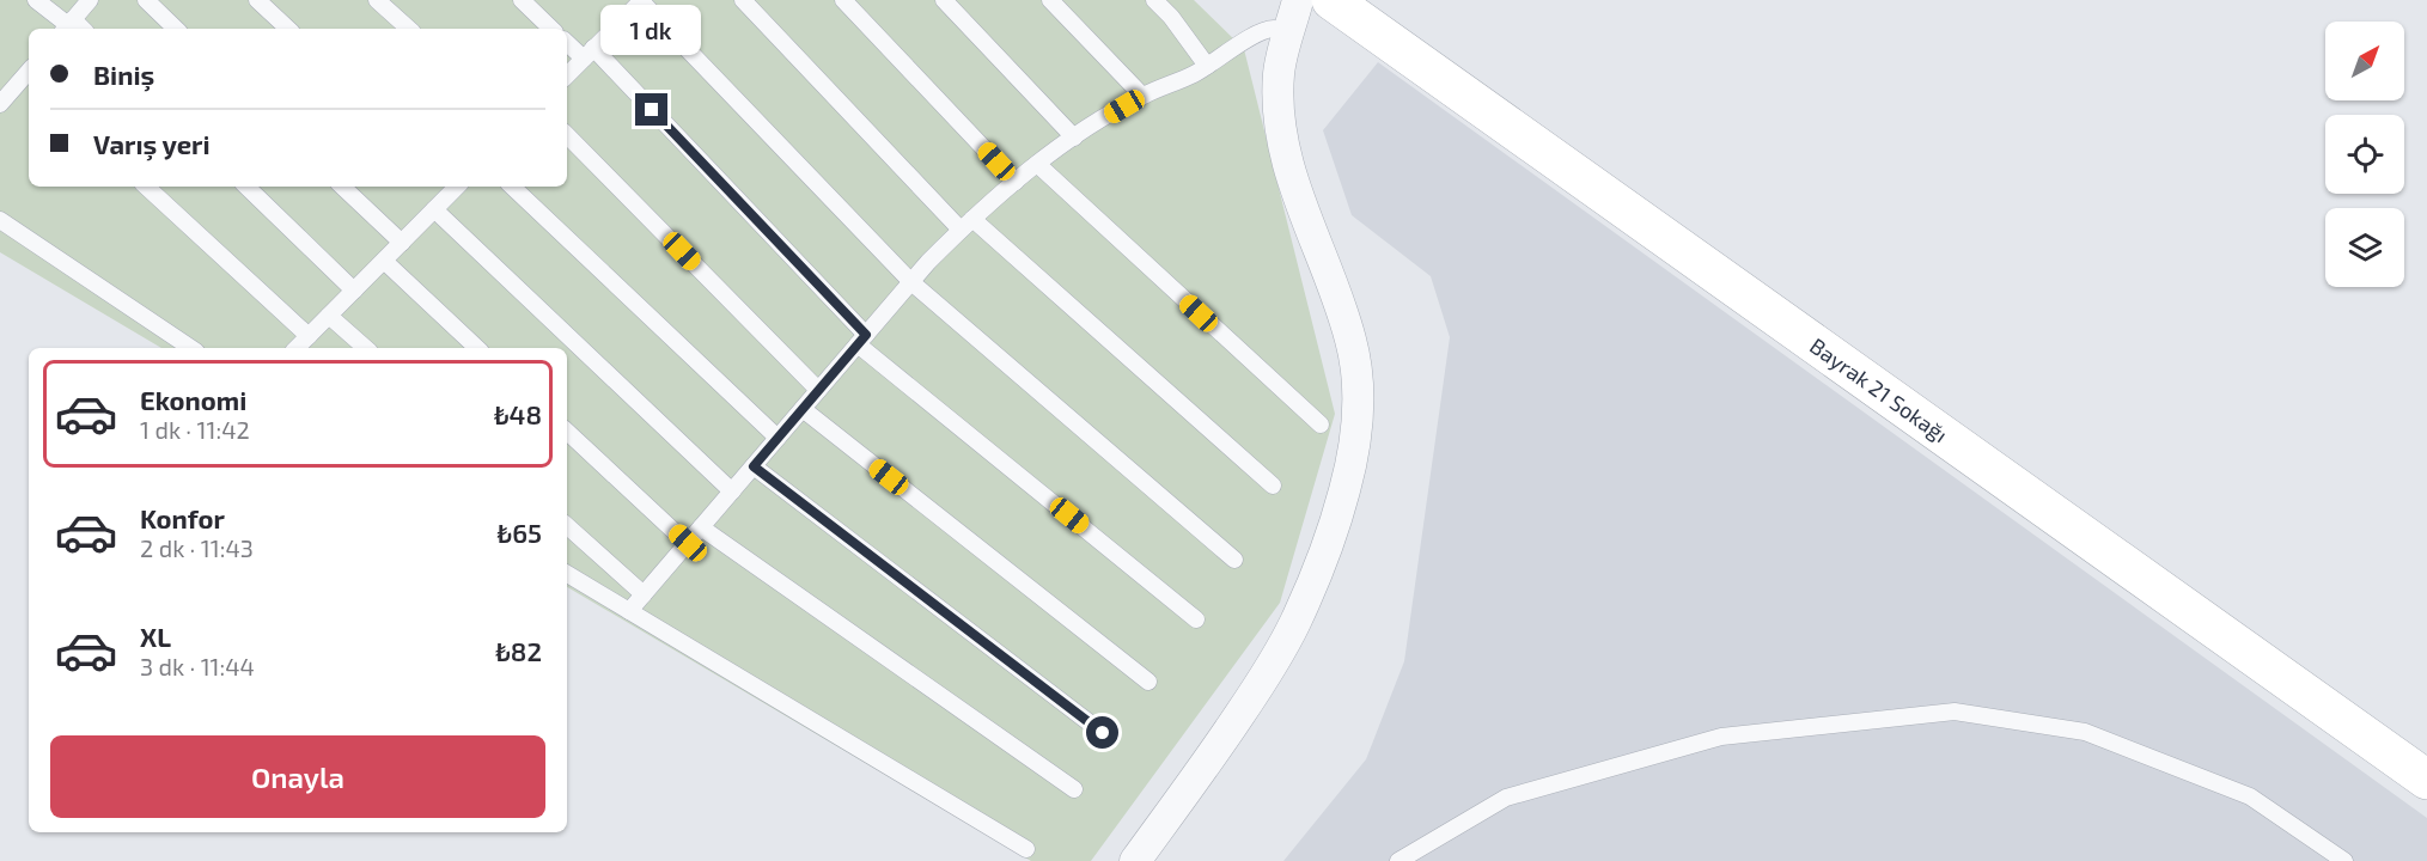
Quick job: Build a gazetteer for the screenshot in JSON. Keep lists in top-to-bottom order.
{
  "streets": {
    "street": ["Bayrak 21 Sokağı"]
  },
  "north": "top right",
  "page": {
    "bubble": "1 dk",
    "banner": ["Biniş", "Varış yeri"],
    "list": [
      {
        "name": "Ekonomi",
        "note": "1 dk · 11:42",
        "value": "₺48"
      },
      {
        "name": "Konfor",
        "note": "2 dk · 11:43",
        "value": "₺65"
      },
      {
        "name": "XL",
        "note": "3 dk · 11:44",
        "value": "₺82"
      }
    ],
    "buttons": "Onayla"
  }
}
